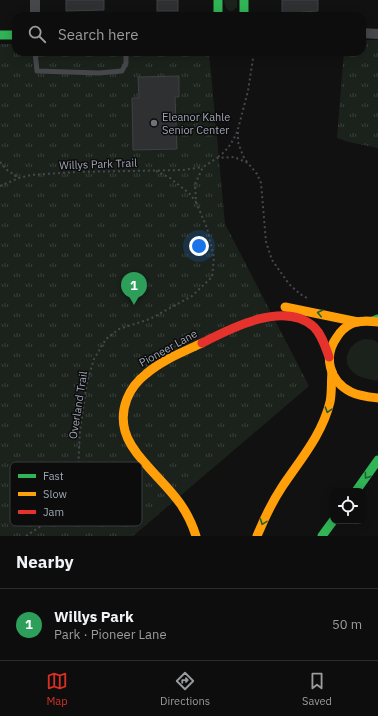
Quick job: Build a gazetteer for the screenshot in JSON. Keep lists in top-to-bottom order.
{
  "streets": {
    "main road": ["Pioneer Lane"],
    "path": ["Willys Park Trail", "Overland Trail"]
  },
  "crossings": [
    ["Willys Park Trail", "Overland Trail"]
  ],
  "places": ["Eleanor Kahle Senior Center"],
  "legend": ["Fast", "Slow", "Jam"],
  "page": {
    "search": "Search here",
    "pins": "1",
    "heading": "Nearby",
    "list": [
      {
        "mark": "1",
        "name": "Willys Park",
        "note": "Park · Pioneer Lane",
        "value": "50 m"
      }
    ],
    "nav": ["Map", "Directions", "Saved"]
  }
}
